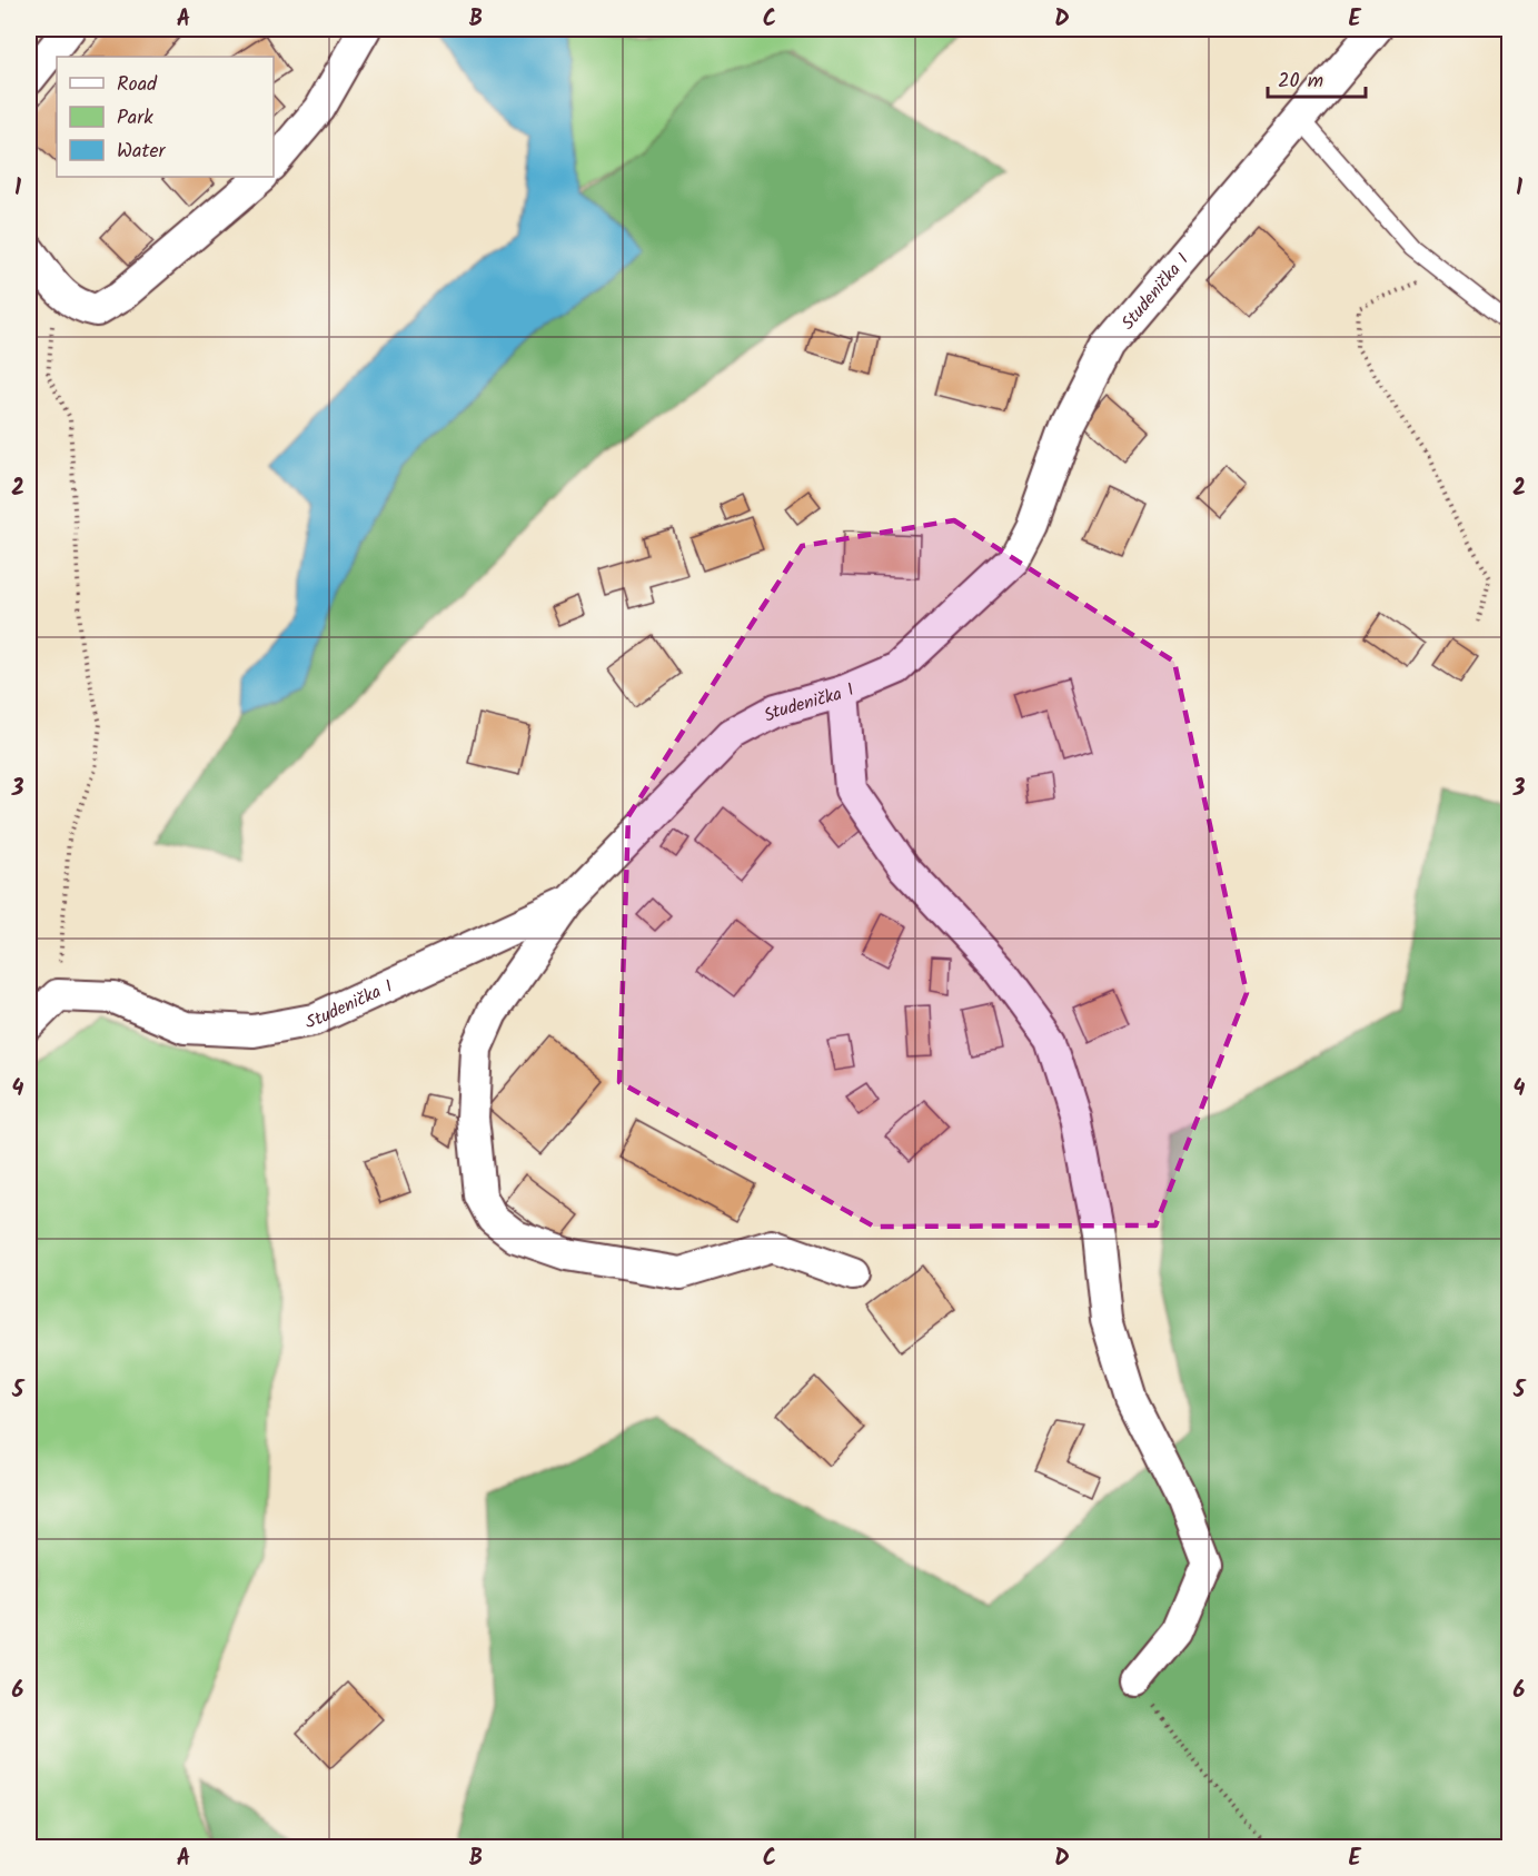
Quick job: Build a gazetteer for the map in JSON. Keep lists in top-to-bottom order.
{
  "streets": {
    "street": ["Studenička I"]
  },
  "legend": ["Road", "Park", "Water"],
  "scale_bar": "20 m",
  "grid": {
    "columns": [
      "A",
      "B",
      "C",
      "D",
      "E"
    ],
    "rows": [
      "1",
      "2",
      "3",
      "4",
      "5",
      "6"
    ]
  }
}
